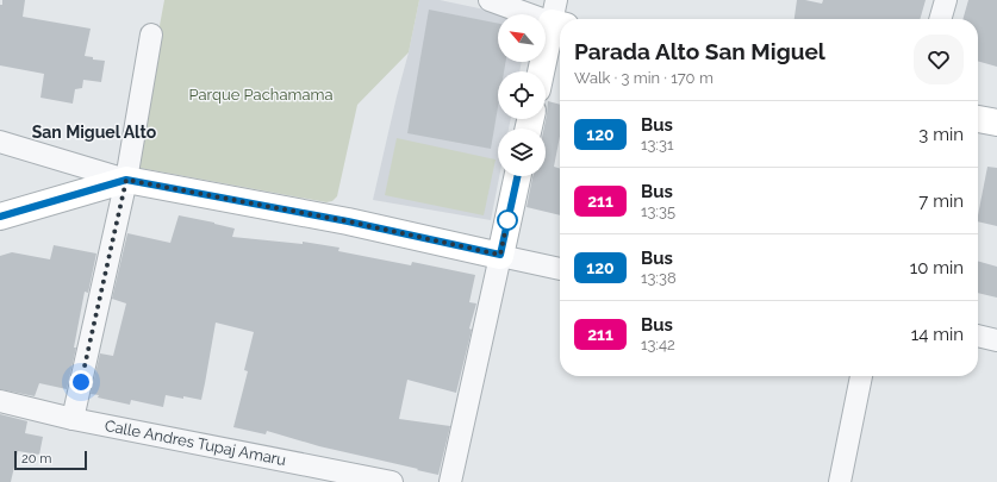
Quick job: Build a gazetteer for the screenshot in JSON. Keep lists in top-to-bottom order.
{
  "streets": {
    "street": ["Calle Andres Tupaj Amaru"]
  },
  "districts": ["San Miguel Alto"],
  "parks": ["Parque Pachamama"],
  "lines": ["bus line 120"],
  "scale_bar": "20 m",
  "north": "top left",
  "page": {
    "heading": ["Parada Alto San Miguel", "Walk · 3 min · 170 m"],
    "list": [
      {
        "mark": "120",
        "name": "Bus",
        "note": "13:31",
        "value": "3 min"
      },
      {
        "mark": "211",
        "name": "Bus",
        "note": "13:35",
        "value": "7 min"
      },
      {
        "mark": "120",
        "name": "Bus",
        "note": "13:38",
        "value": "10 min"
      },
      {
        "mark": "211",
        "name": "Bus",
        "note": "13:42",
        "value": "14 min"
      }
    ],
    "scale": "20 m"
  }
}
